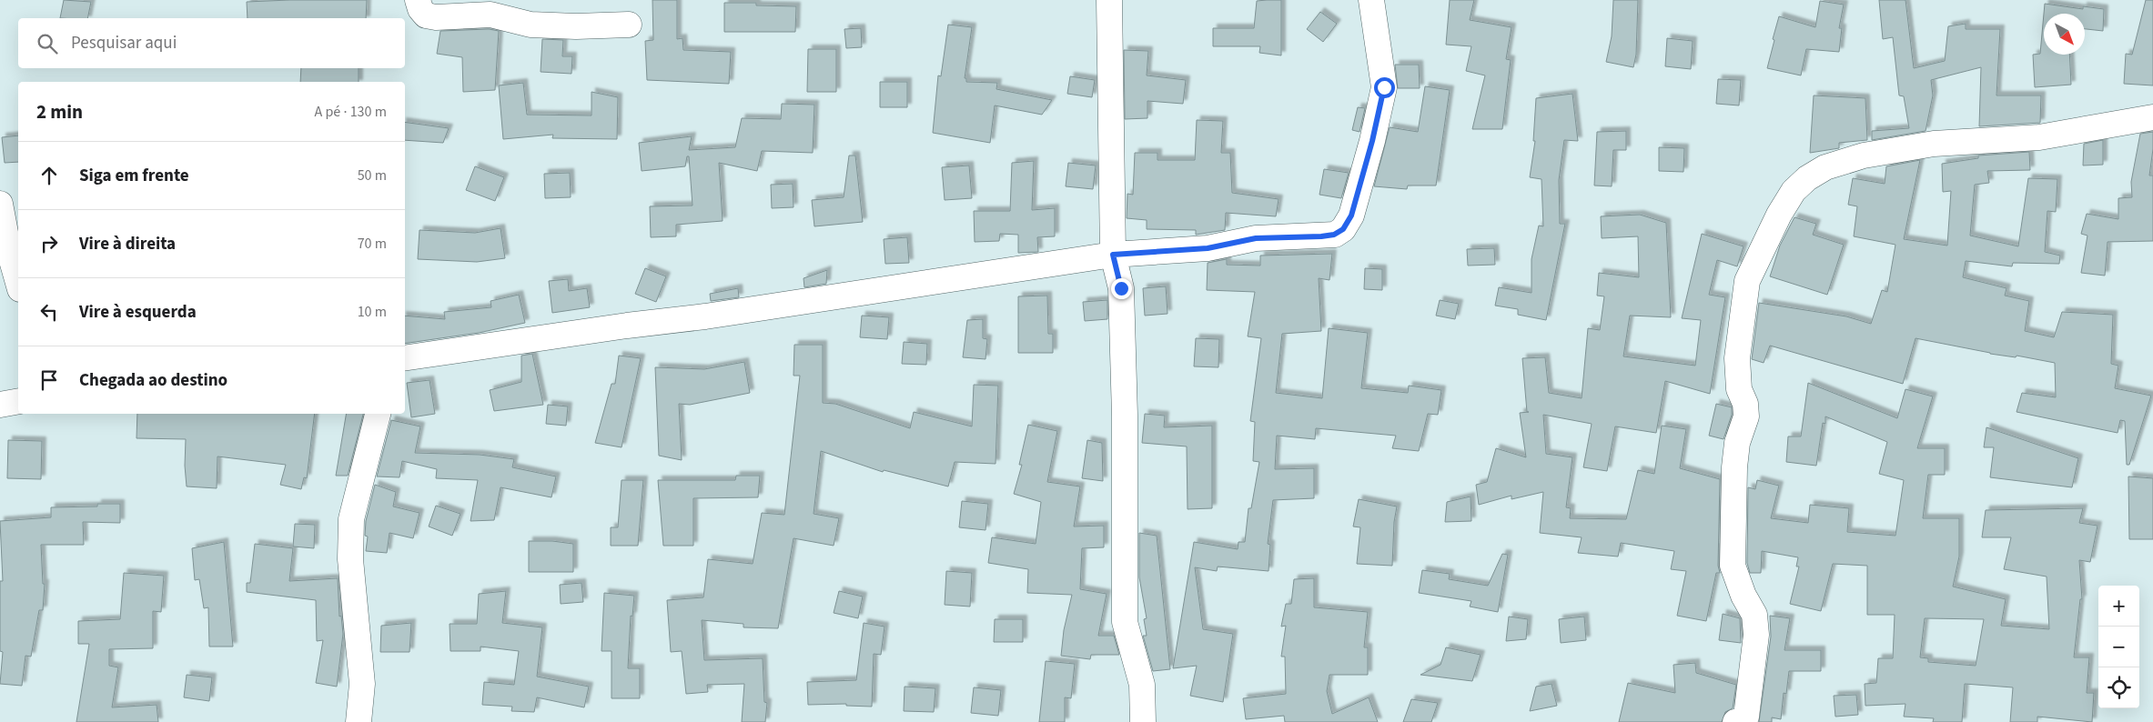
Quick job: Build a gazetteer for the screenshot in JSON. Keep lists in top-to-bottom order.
{
  "north": "bottom right",
  "page": {
    "search": "Pesquisar aqui",
    "heading": ["2 min", "A pé · 130 m"],
    "list": [
      ["Siga em frente", "50 m"],
      ["Vire à direita", "70 m"],
      ["Vire à esquerda", "10 m"],
      "Chegada ao destino"
    ],
    "map_buttons": ["+", "−"]
  }
}
